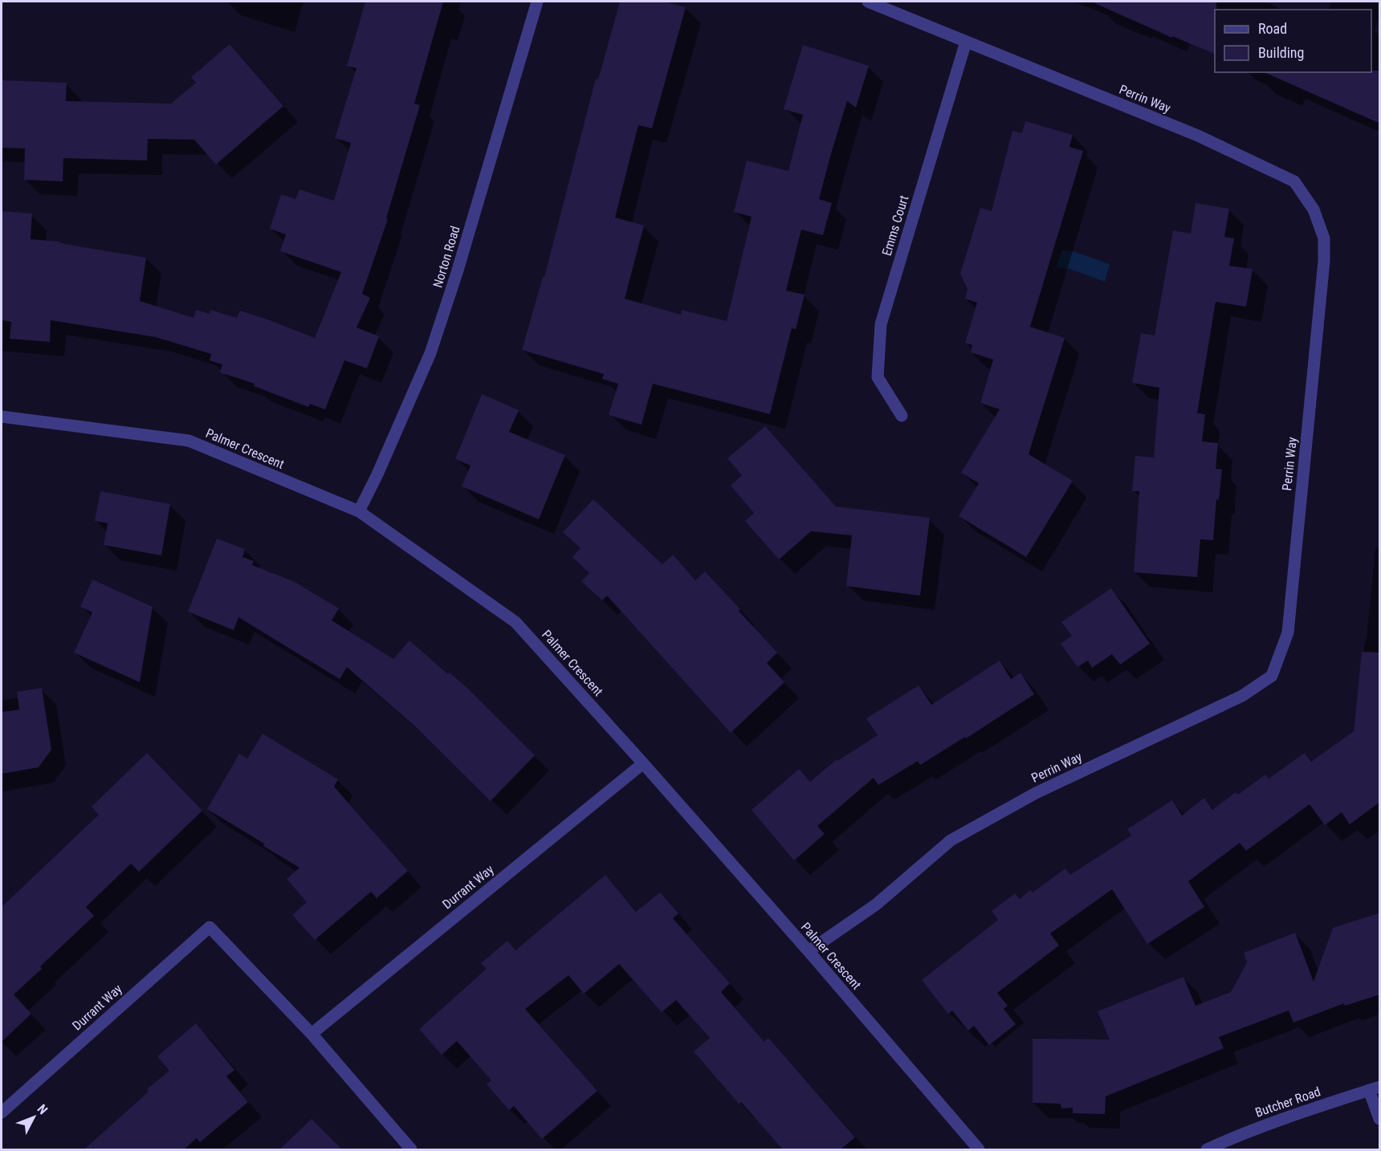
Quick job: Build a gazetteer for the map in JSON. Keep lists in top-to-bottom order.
{
  "streets": {
    "street": [
      "Perrin Way",
      "Emms Court",
      "Norton Road",
      "Palmer Crescent",
      "Durrant Way",
      "Butcher Road"
    ]
  },
  "crossings": [
    ["Perrin Way", "Emms Court"],
    ["Perrin Way", "Palmer Crescent"],
    ["Norton Road", "Palmer Crescent"],
    ["Palmer Crescent", "Durrant Way"]
  ],
  "legend": ["Road", "Building"],
  "north": "top right"
}
